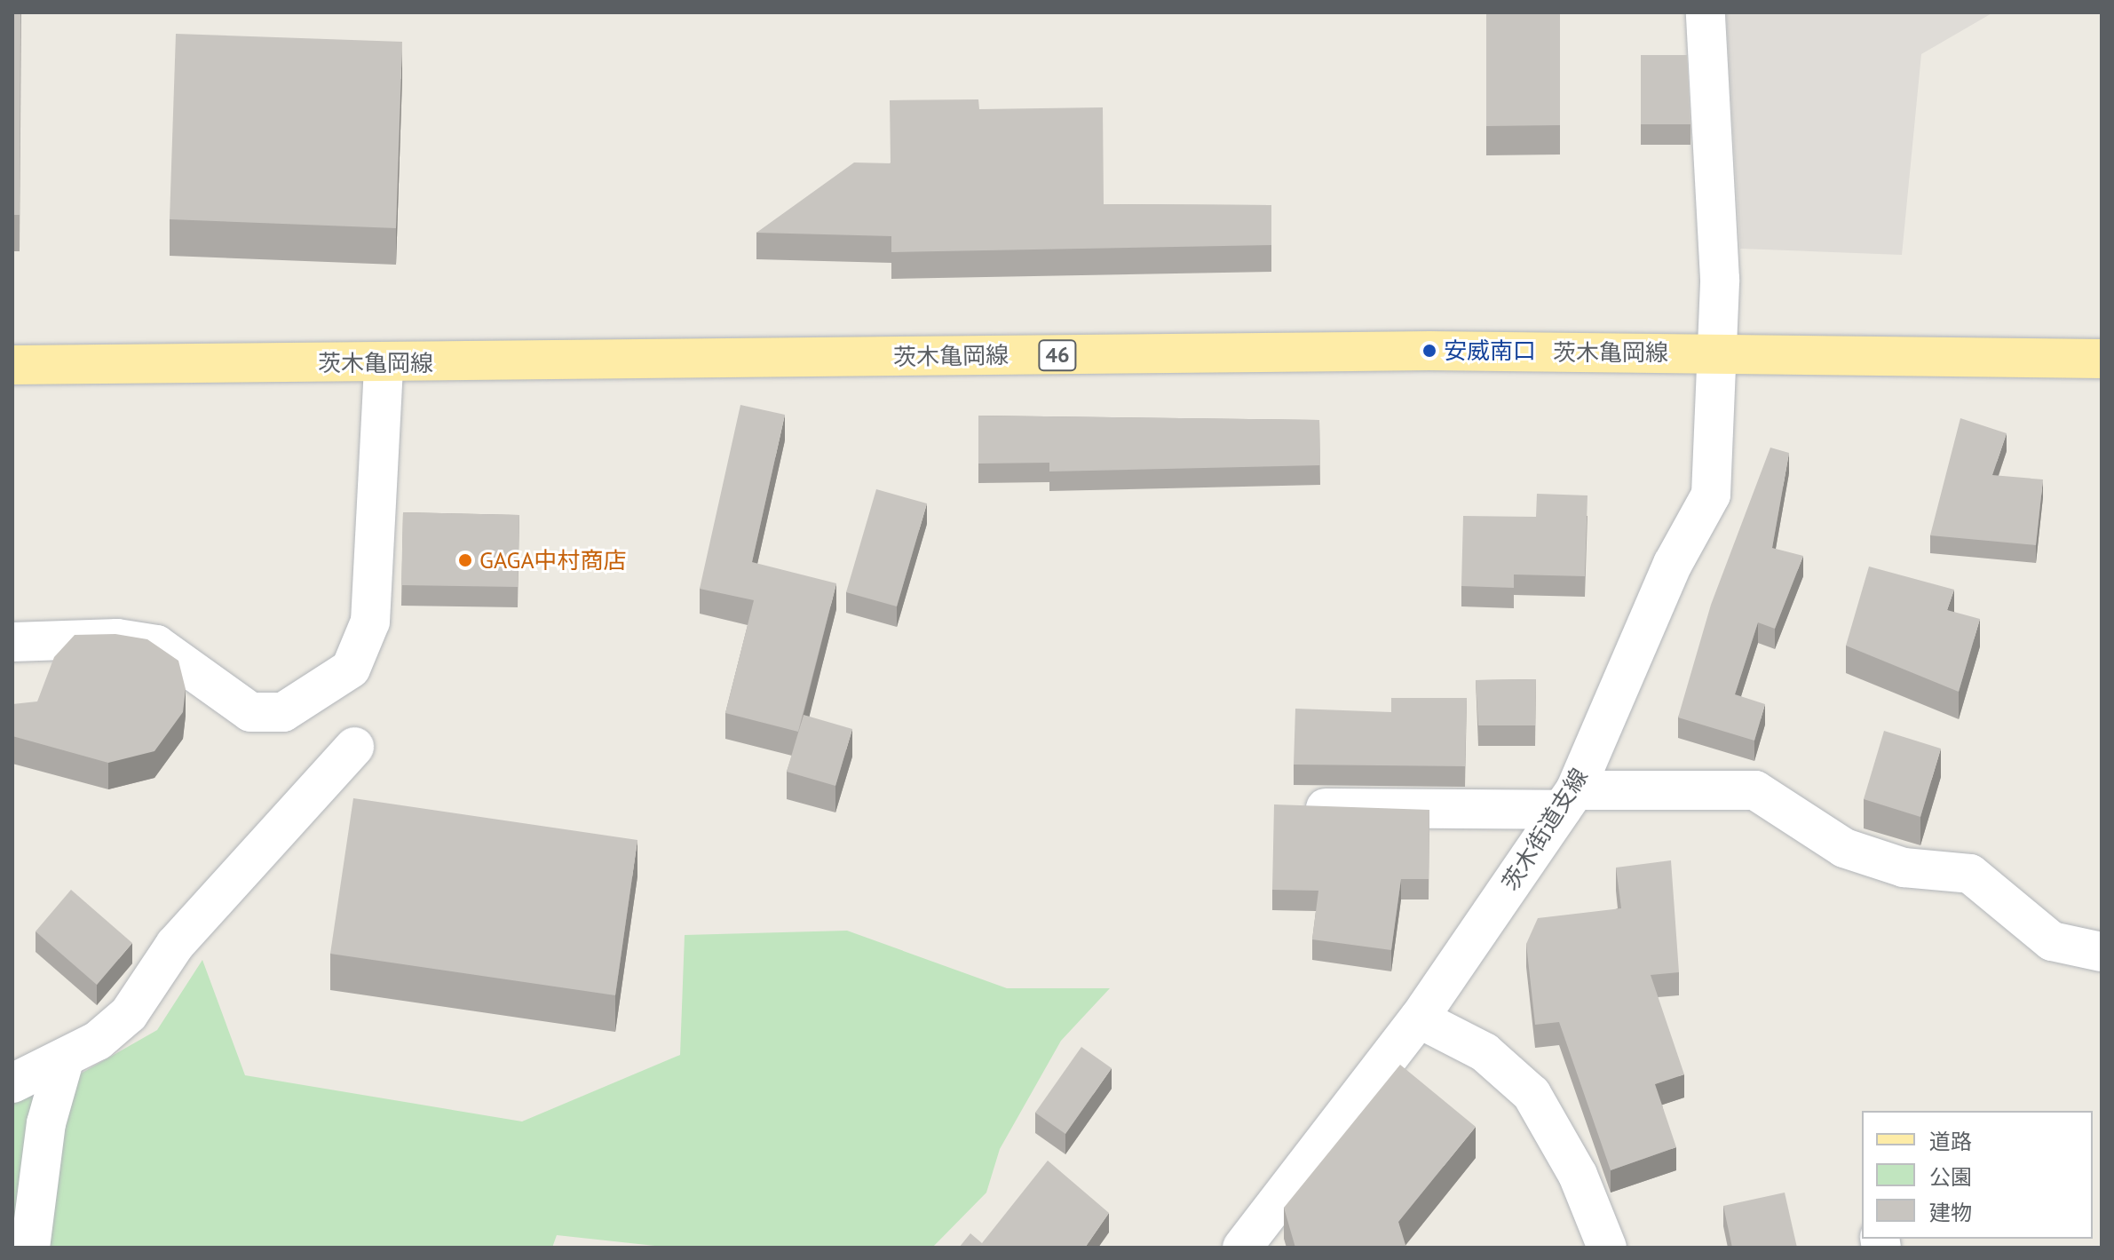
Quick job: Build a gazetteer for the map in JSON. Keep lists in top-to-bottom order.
{
  "streets": {
    "main road": ["茨木亀岡線", "46"],
    "street": ["茨木街道支線"]
  },
  "crossings": [
    ["茨木亀岡線", "茨木街道支線"]
  ],
  "places": ["安威南口", "GAGA中村商店"],
  "legend": ["道路", "公園", "建物"]
}
